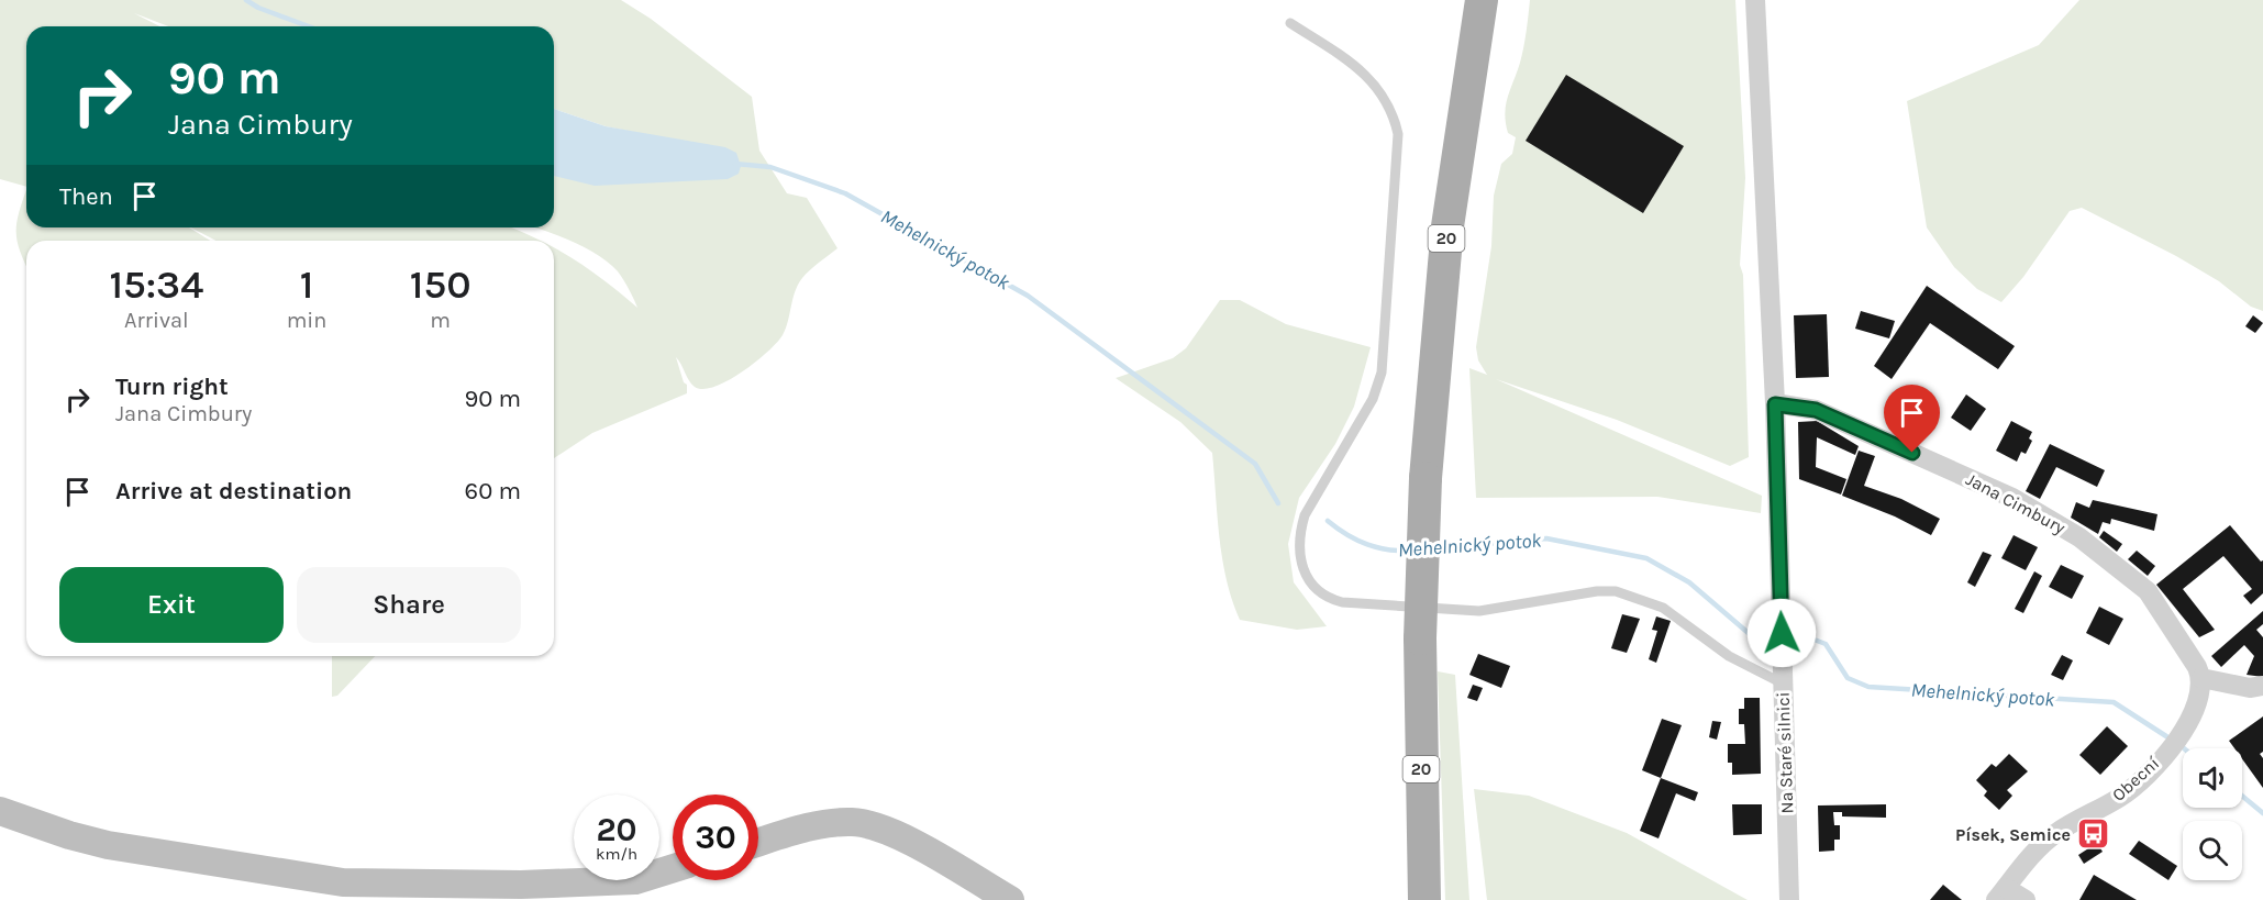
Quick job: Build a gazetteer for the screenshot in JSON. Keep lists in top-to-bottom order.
{
  "streets": {
    "main road": ["20"],
    "street": ["Jana Cimbury", "Na Staré silnici", "Obecní"]
  },
  "crossings": [
    ["Jana Cimbury", "Obecní"]
  ],
  "water": ["Mehelnický potok"],
  "places": {
    "bus stop": ["Písek, Semice"]
  },
  "page": {
    "turn": ["90 m", "Jana Cimbury"],
    "then": "Then",
    "eta": [
      "15:34",
      "Arrival",
      "1",
      "min",
      "150",
      "m"
    ],
    "list": [
      {
        "name": "Turn right",
        "note": "Jana Cimbury",
        "value": "90 m"
      },
      {
        "name": "Arrive at destination",
        "value": "60 m"
      }
    ],
    "buttons": ["Exit", "Share"],
    "speed": "20 km/h",
    "limit": "30"
  }
}
